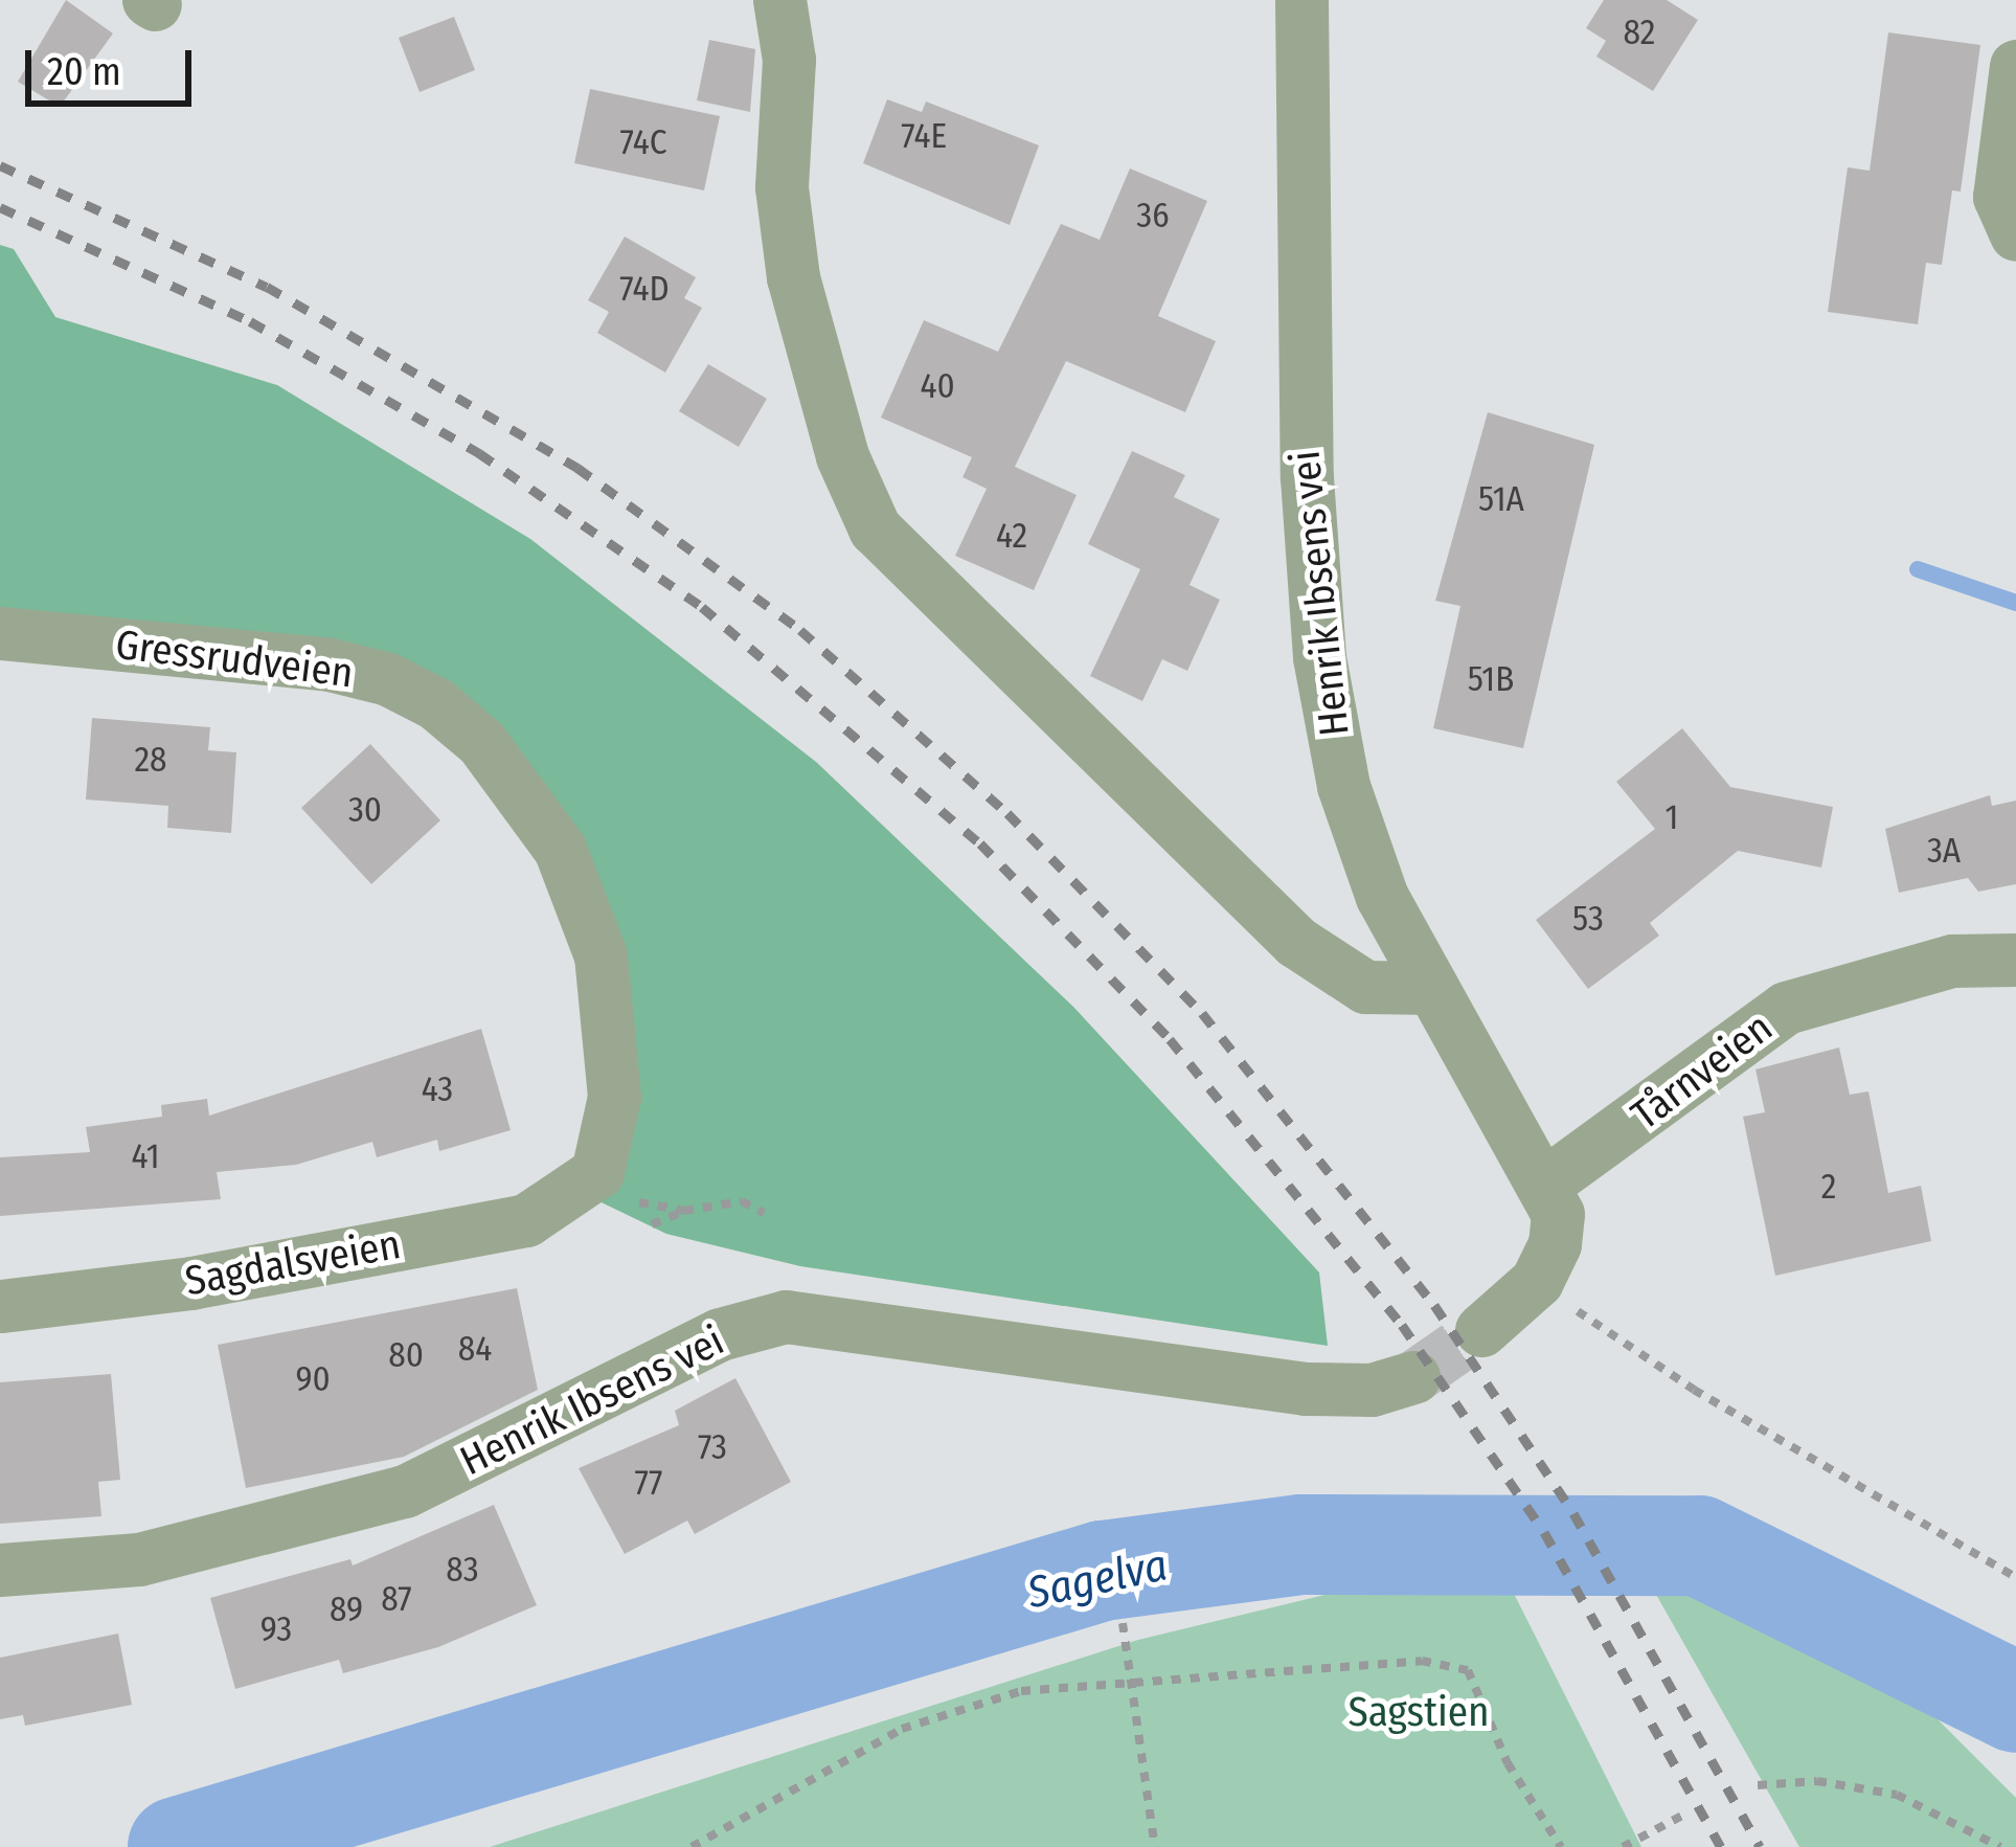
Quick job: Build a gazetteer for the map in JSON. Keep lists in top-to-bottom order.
{
  "streets": {
    "street": [
      "Henrik Ibsens vei",
      "Gressrudveien",
      "Tårnveien",
      "Sagdalsveien"
    ]
  },
  "crossings": [
    ["Henrik Ibsens vei", "Tårnveien"],
    ["Gressrudveien", "Sagdalsveien"]
  ],
  "water": ["Sagelva"],
  "parks": ["Sagstien"],
  "house_numbers": [
    "82",
    "74E",
    "74C",
    "36",
    "74D",
    "40",
    "51A",
    "42",
    "51B",
    "28",
    "30",
    "1",
    "3A",
    "53",
    "43",
    "41",
    "2",
    "84",
    "80",
    "90",
    "73",
    "77",
    "83",
    "87",
    "89",
    "93"
  ],
  "scale_bar": "20 m"
}
